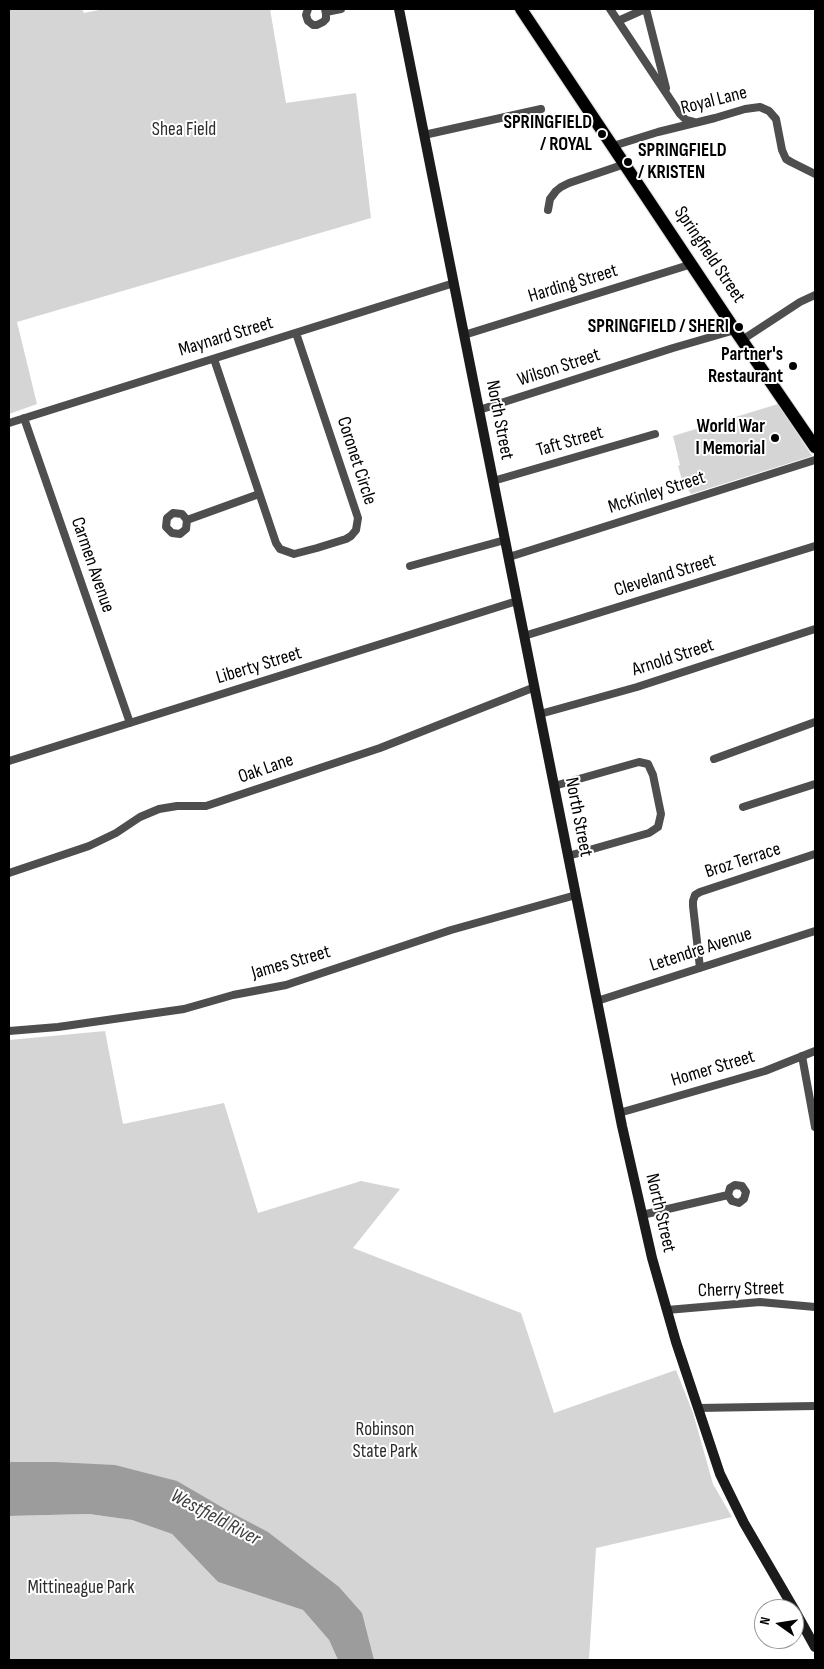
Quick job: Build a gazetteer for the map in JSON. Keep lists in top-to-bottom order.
{
  "streets": {
    "main road": ["Springfield Street", "North Street"],
    "street": [
      "Royal Lane",
      "Harding Street",
      "Maynard Street",
      "Wilson Street",
      "Taft Street",
      "Coronet Circle",
      "McKinley Street",
      "Carmen Avenue",
      "Cleveland Street",
      "Arnold Street",
      "Liberty Street",
      "Oak Lane",
      "Broz Terrace",
      "Letendre Avenue",
      "James Street",
      "Homer Street",
      "Cherry Street"
    ]
  },
  "crossings": [
    ["Royal Lane", "Springfield Street"],
    ["Springfield Street", "Harding Street"],
    ["Springfield Street", "Wilson Street"],
    ["Harding Street", "North Street"],
    ["Maynard Street", "North Street"],
    ["Maynard Street", "Coronet Circle"],
    ["Maynard Street", "Carmen Avenue"],
    ["Wilson Street", "North Street"],
    ["North Street", "Taft Street"],
    ["North Street", "McKinley Street"],
    ["North Street", "Cleveland Street"],
    ["North Street", "Arnold Street"],
    ["North Street", "Liberty Street"],
    ["North Street", "Oak Lane"],
    ["North Street", "Letendre Avenue"],
    ["North Street", "James Street"],
    ["North Street", "Homer Street"],
    ["North Street", "Cherry Street"],
    ["Carmen Avenue", "Liberty Street"],
    ["Broz Terrace", "Letendre Avenue"]
  ],
  "water": ["Westfield River"],
  "parks": ["Shea Field", "Robinson State Park", "Mittineague Park"],
  "places": [
    "SPRINGFIELD / ROYAL",
    "SPRINGFIELD / KRISTEN",
    "SPRINGFIELD / SHERI",
    "Partner's Restaurant",
    "World War I Memorial"
  ],
  "north": "left"
}
